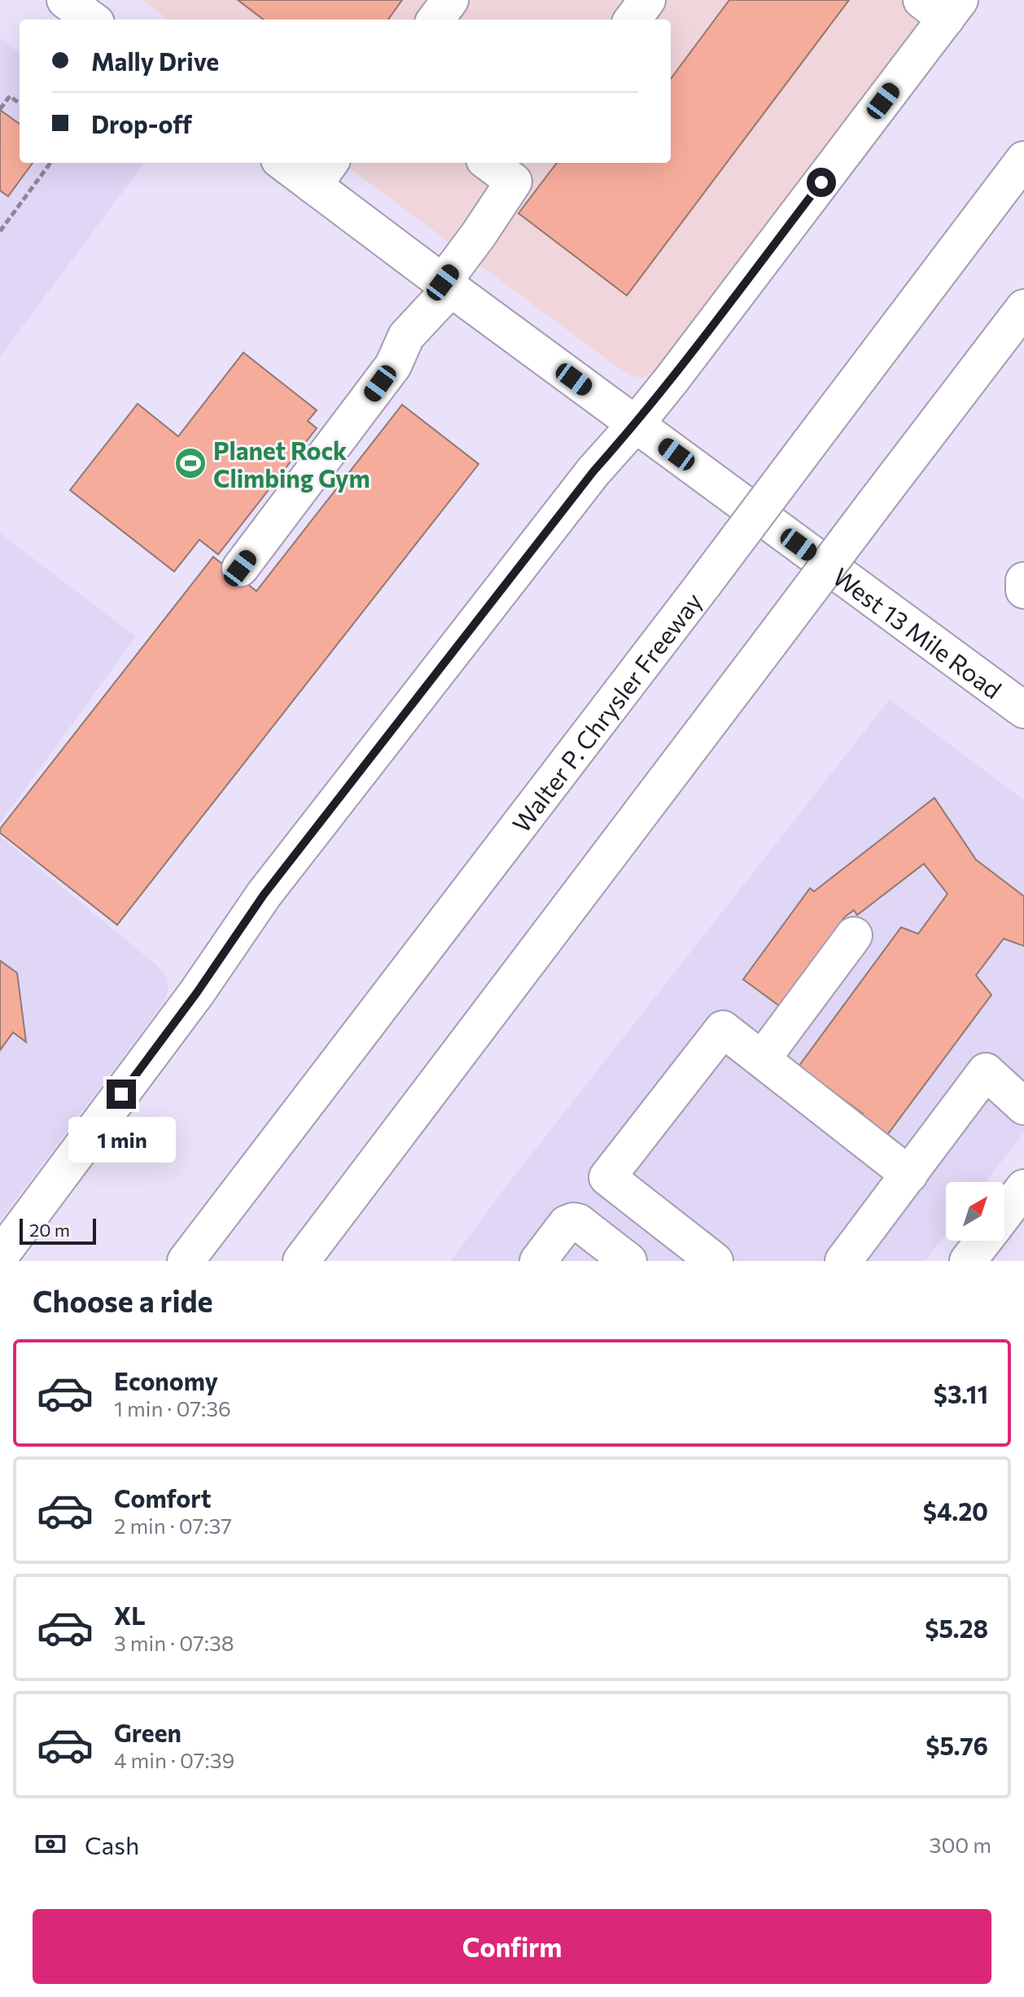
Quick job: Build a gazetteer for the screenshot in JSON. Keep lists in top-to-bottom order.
{
  "streets": {
    "main road": ["West 13 Mile Road", "Walter P. Chrysler Freeway"]
  },
  "places": {
    "sports": ["Planet Rock Climbing Gym"]
  },
  "scale_bar": "20 m",
  "north": "top right",
  "page": {
    "banner": ["Mally Drive", "Drop-off"],
    "bubble": "1 min",
    "scale": "20 m",
    "heading": "Choose a ride",
    "list": [
      {
        "name": "Economy",
        "note": "1 min · 07:36",
        "value": "$3.11"
      },
      {
        "name": "Comfort",
        "note": "2 min · 07:37",
        "value": "$4.20"
      },
      {
        "name": "XL",
        "note": "3 min · 07:38",
        "value": "$5.28"
      },
      {
        "name": "Green",
        "note": "4 min · 07:39",
        "value": "$5.76"
      }
    ],
    "pay": ["Cash", "300 m"],
    "buttons": "Confirm"
  }
}
